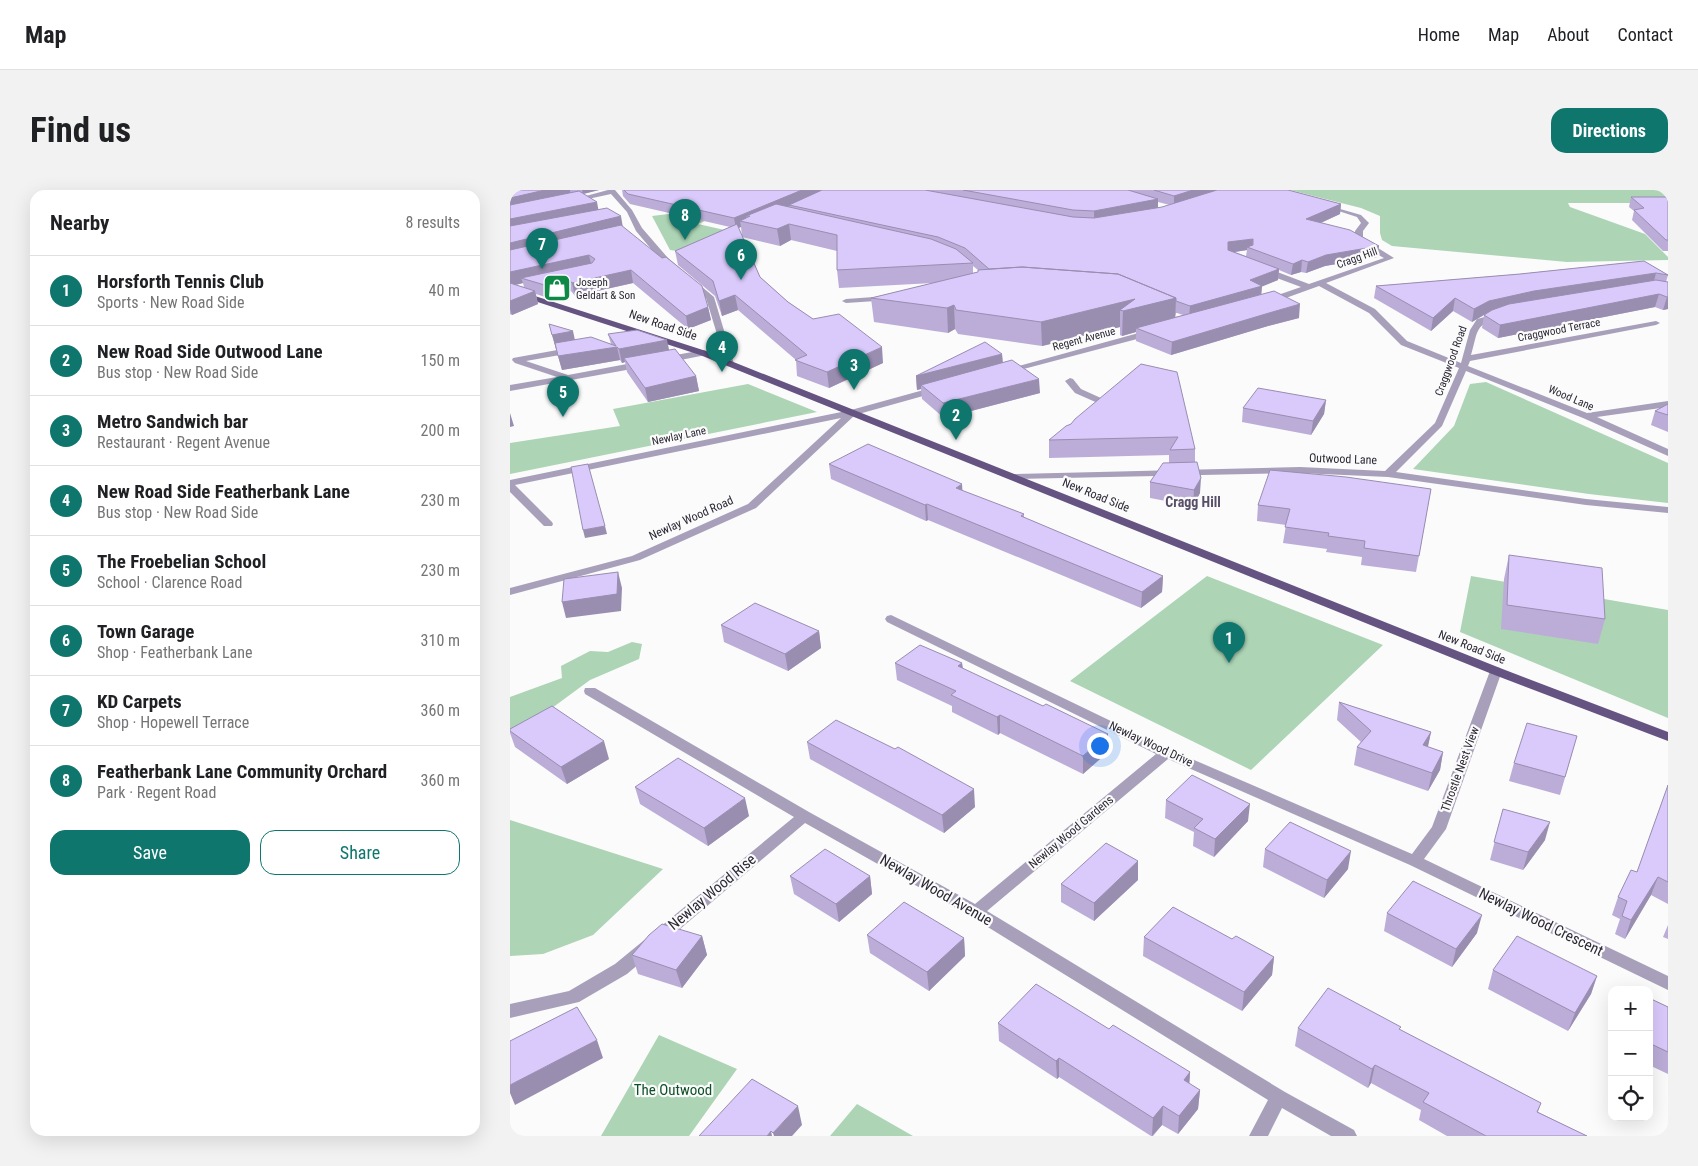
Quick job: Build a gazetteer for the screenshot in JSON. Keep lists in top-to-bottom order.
{
  "streets": {
    "main road": ["New Road Side"],
    "street": [
      "Cragg Hill",
      "Craggwood Terrace",
      "Regent Avenue",
      "Craggwood Road",
      "Wood Lane",
      "Newlay Lane",
      "Outwood Lane",
      "Newlay Wood Road",
      "Newlay Wood Drive",
      "Throstle Nest View",
      "Newlay Wood Gardens",
      "Newlay Wood Avenue",
      "Newlay Wood Rise",
      "Newlay Wood Crescent"
    ]
  },
  "crossings": [
    ["Cragg Hill", "Wood Lane"],
    ["New Road Side", "Newlay Lane"],
    ["New Road Side", "Outwood Lane"],
    ["New Road Side", "Newlay Wood Road"],
    ["New Road Side", "Throstle Nest View"],
    ["Craggwood Terrace", "Craggwood Road"],
    ["Craggwood Terrace", "Wood Lane"],
    ["Craggwood Road", "Wood Lane"],
    ["Craggwood Road", "Outwood Lane"],
    ["Newlay Lane", "Newlay Wood Road"],
    ["Newlay Wood Drive", "Throstle Nest View"],
    ["Newlay Wood Drive", "Newlay Wood Gardens"],
    ["Newlay Wood Drive", "Newlay Wood Crescent"],
    ["Throstle Nest View", "Newlay Wood Crescent"],
    ["Newlay Wood Gardens", "Newlay Wood Avenue"],
    ["Newlay Wood Avenue", "Newlay Wood Rise"]
  ],
  "districts": ["Cragg Hill"],
  "parks": ["The Outwood"],
  "places": {
    "shop": ["Joseph Geldart & Son"]
  },
  "page": {
    "header": "Map",
    "nav": [
      "Home",
      "Map",
      "About",
      "Contact"
    ],
    "buttons": [
      "Directions",
      ["Save", "Share"]
    ],
    "title": "Find us",
    "heading": ["Nearby", "8 results"],
    "pins": [
      "8",
      "7",
      "6",
      "4",
      "3",
      "5",
      "2",
      "1"
    ],
    "list": [
      {
        "mark": "1",
        "name": "Horsforth Tennis Club",
        "note": "Sports · New Road Side",
        "value": "40 m"
      },
      {
        "mark": "2",
        "name": "New Road Side Outwood Lane",
        "note": "Bus stop · New Road Side",
        "value": "150 m"
      },
      {
        "mark": "3",
        "name": "Metro Sandwich bar",
        "note": "Restaurant · Regent Avenue",
        "value": "200 m"
      },
      {
        "mark": "4",
        "name": "New Road Side Featherbank Lane",
        "note": "Bus stop · New Road Side",
        "value": "230 m"
      },
      {
        "mark": "5",
        "name": "The Froebelian School",
        "note": "School · Clarence Road",
        "value": "230 m"
      },
      {
        "mark": "6",
        "name": "Town Garage",
        "note": "Shop · Featherbank Lane",
        "value": "310 m"
      },
      {
        "mark": "7",
        "name": "KD Carpets",
        "note": "Shop · Hopewell Terrace",
        "value": "360 m"
      },
      {
        "mark": "8",
        "name": "Featherbank Lane Community Orchard",
        "note": "Park · Regent Road",
        "value": "360 m"
      }
    ],
    "map_buttons": ["+", "−"]
  }
}
